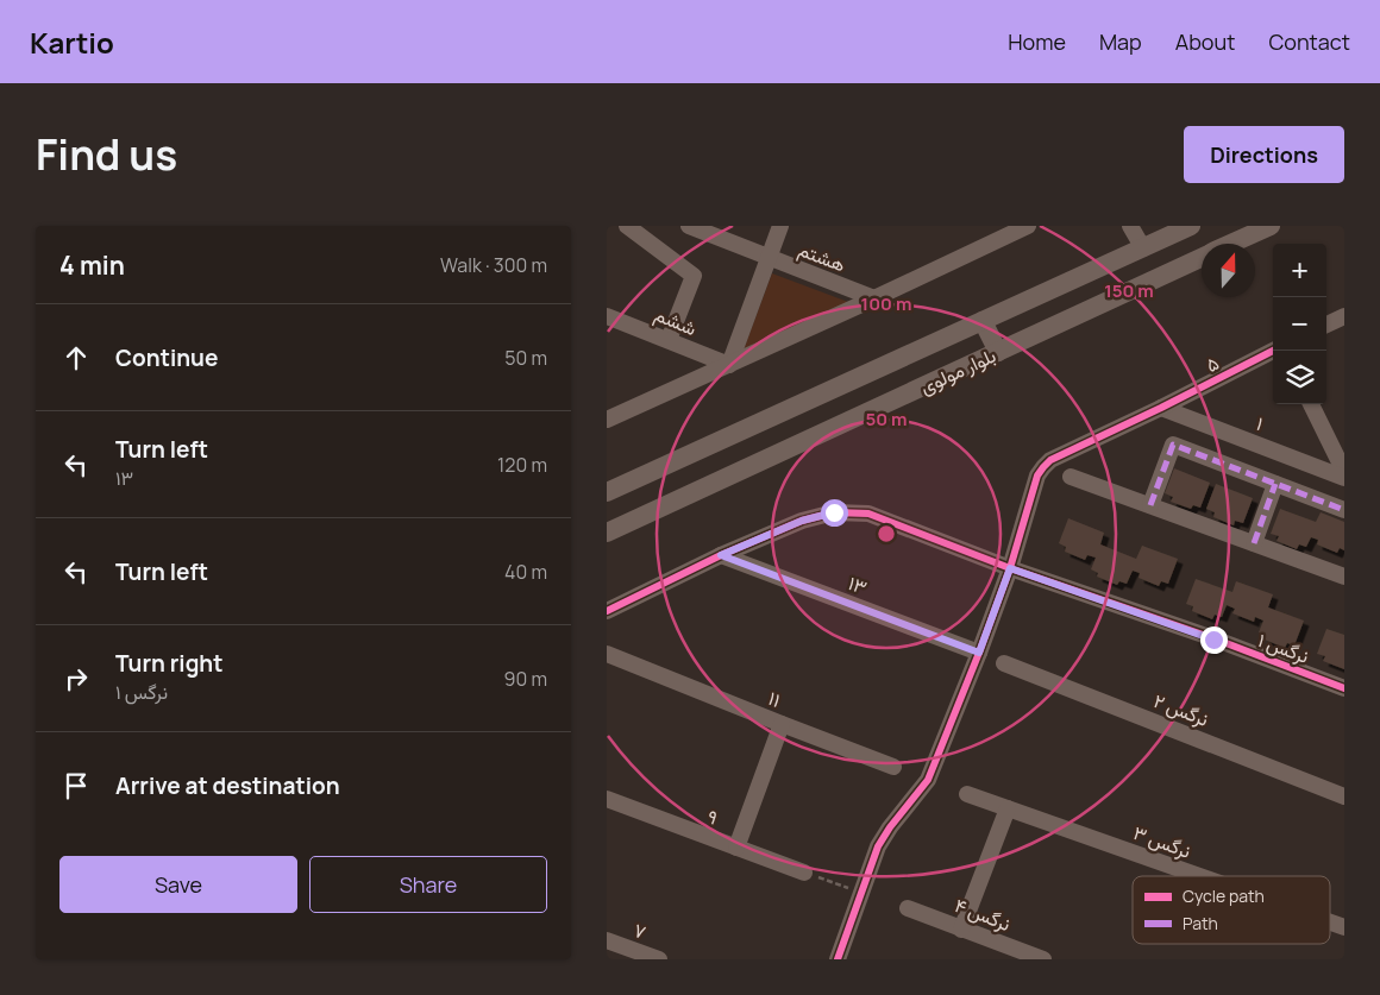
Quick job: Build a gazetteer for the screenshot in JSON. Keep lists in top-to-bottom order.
{
  "streets": {
    "street": [
      "هشتم",
      "ششم",
      "۵",
      "بلوار مولوی",
      "۱",
      "۱۳",
      "نرگس ۱",
      "۱۱",
      "نرگس ۲",
      "۹",
      "نرگس ۳",
      "نرگس ۴",
      "۷"
    ]
  },
  "crossings": [
    ["۵", "۱"],
    ["۵", "۱۳"],
    ["۵", "نرگس ۱"],
    ["۱۳", "نرگس ۱"]
  ],
  "legend": ["Cycle path", "Path"],
  "north": "top",
  "page": {
    "header": "Kartio",
    "nav": [
      "Home",
      "Map",
      "About",
      "Contact"
    ],
    "title": "Find us",
    "buttons": [
      "Directions",
      ["Save", "Share"]
    ],
    "heading": ["4 min", "Walk · 300 m"],
    "map_buttons": ["+", "−"],
    "list": [
      ["Continue", "50 m"],
      ["Turn left", "۱۳", "120 m"],
      ["Turn left", "40 m"],
      ["Turn right", "نرگس ۱", "90 m"],
      "Arrive at destination"
    ]
  },
  "rings": ["150 m", "100 m", "50 m"]
}
